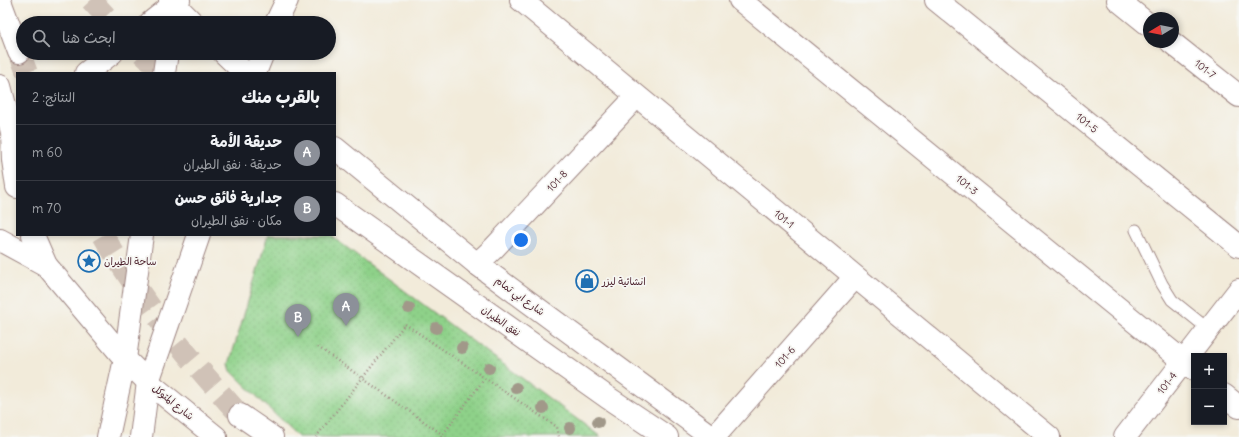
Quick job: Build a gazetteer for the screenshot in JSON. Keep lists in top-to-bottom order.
{
  "streets": {
    "street": [
      "101-7",
      "101-5",
      "101-8",
      "101-3",
      "101-1",
      "شارع ابي تمام",
      "نفق الطيران",
      "101-6",
      "101-4",
      "شارع المتوكل"
    ]
  },
  "crossings": [
    ["101-8", "101-1"],
    ["101-8", "شارع ابي تمام"],
    ["101-3", "101-4"],
    ["101-1", "101-6"],
    ["شارع ابي تمام", "101-6"]
  ],
  "places": {
    "place": ["ساحة الطيران"],
    "shop": ["انشائية ليزر"]
  },
  "north": "left",
  "page": {
    "search": "ابحث هنا",
    "heading": ["بالقرب منك", "النتائج: 2"],
    "list": [
      {
        "mark": "A",
        "name": "حديقة الأمة",
        "note": "حديقة · نفق الطيران",
        "value": "60 m"
      },
      {
        "mark": "B",
        "name": "جدارية فائق حسن",
        "note": "مكان · نفق الطيران",
        "value": "70 m"
      }
    ],
    "pins": ["A", "B"],
    "map_buttons": ["+", "−"]
  }
}
